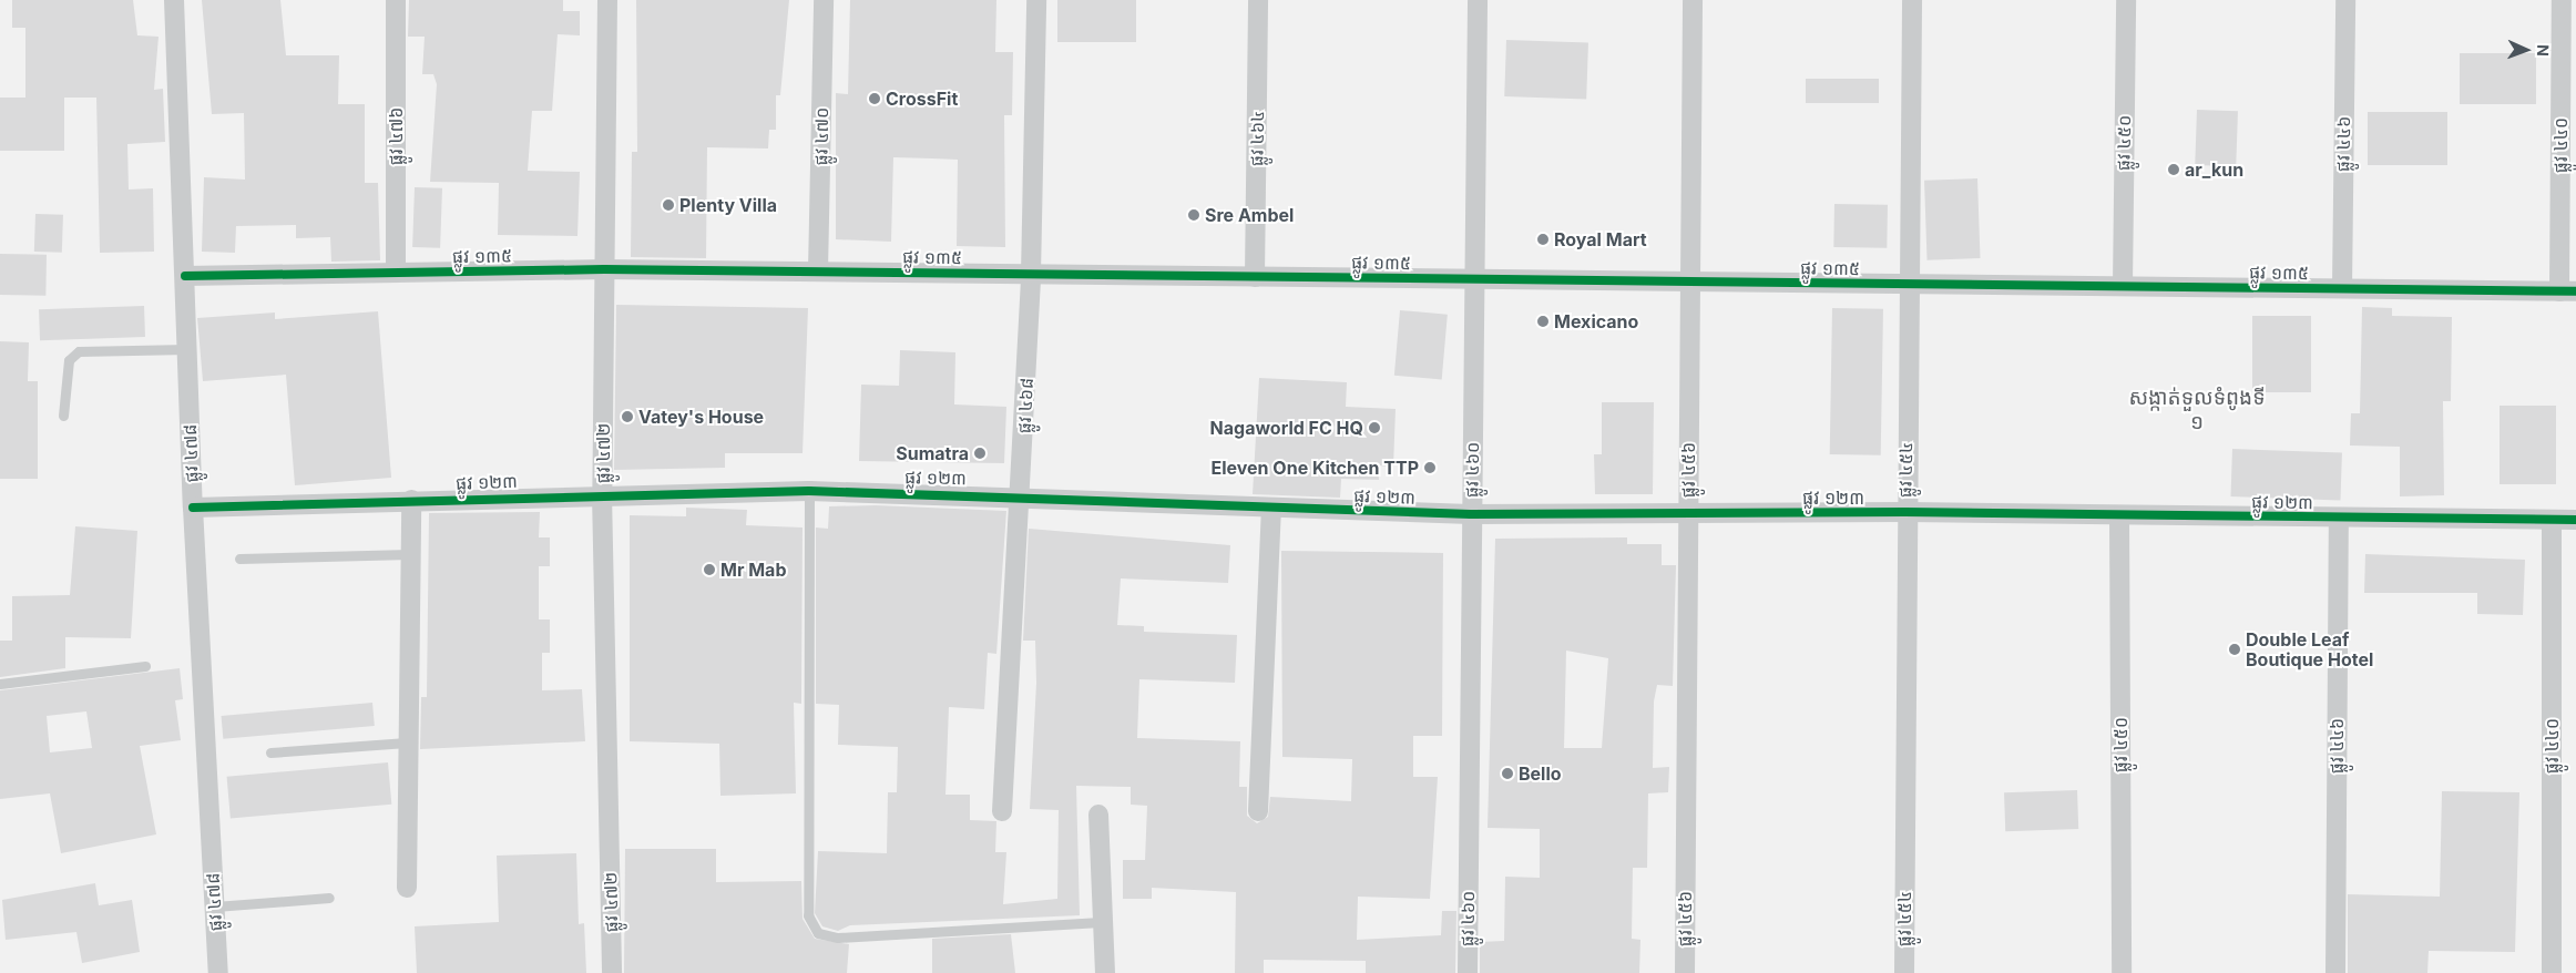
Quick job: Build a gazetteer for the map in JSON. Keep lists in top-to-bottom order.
{
  "streets": {
    "street": [
      "ផ្លូវ ៤៧៦",
      "ផ្លូវ ៤៧០",
      "ផ្លូវ ៤៦៤",
      "ផ្លូវ ៤៥០",
      "ផ្លូវ ៤៤៦",
      "ផ្លូវ ៤៤០",
      "ផ្លូវ ១៣៥",
      "ផ្លូវ ៤៦៨",
      "ផ្លូវ ៤៧៨",
      "ផ្លូវ ៤៧២",
      "ផ្លូវ ៤៦០",
      "ផ្លូវ ៤៥៦",
      "ផ្លូវ ៤៥៤",
      "ផ្លូវ ១២៣"
    ]
  },
  "crossings": [
    ["ផ្លូវ ៤៧៦", "ផ្លូវ ១៣៥"],
    ["ផ្លូវ ៤៧០", "ផ្លូវ ១៣៥"],
    ["ផ្លូវ ៤៦៤", "ផ្លូវ ១៣៥"],
    ["ផ្លូវ ៤៥០", "ផ្លូវ ១៣៥"],
    ["ផ្លូវ ៤៥០", "ផ្លូវ ១២៣"],
    ["ផ្លូវ ៤៤៦", "ផ្លូវ ១៣៥"],
    ["ផ្លូវ ៤៤៦", "ផ្លូវ ១២៣"],
    ["ផ្លូវ ៤៤០", "ផ្លូវ ១៣៥"],
    ["ផ្លូវ ៤៤០", "ផ្លូវ ១២៣"],
    ["ផ្លូវ ១៣៥", "ផ្លូវ ៤៦៨"],
    ["ផ្លូវ ១៣៥", "ផ្លូវ ៤៧៨"],
    ["ផ្លូវ ១៣៥", "ផ្លូវ ៤៧២"],
    ["ផ្លូវ ១៣៥", "ផ្លូវ ៤៦០"],
    ["ផ្លូវ ១៣៥", "ផ្លូវ ៤៥៦"],
    ["ផ្លូវ ១៣៥", "ផ្លូវ ៤៥៤"],
    ["ផ្លូវ ៤៦៨", "ផ្លូវ ១២៣"],
    ["ផ្លូវ ៤៧៨", "ផ្លូវ ១២៣"],
    ["ផ្លូវ ៤៧២", "ផ្លូវ ១២៣"],
    ["ផ្លូវ ៤៦០", "ផ្លូវ ១២៣"],
    ["ផ្លូវ ៤៥៦", "ផ្លូវ ១២៣"],
    ["ផ្លូវ ៤៥៤", "ផ្លូវ ១២៣"]
  ],
  "districts": ["សង្កាត់ទួលទំពូងទី ១"],
  "places": [
    "CrossFit",
    "ar_kun",
    "Plenty Villa",
    "Sre Ambel",
    "Royal Mart",
    "Mexicano",
    "Vatey's House",
    "Nagaworld FC HQ",
    "Sumatra",
    "Eleven One Kitchen TTP",
    "Mr Mab",
    "Double Leaf Boutique Hotel",
    "Bello"
  ],
  "north": "right"
}
